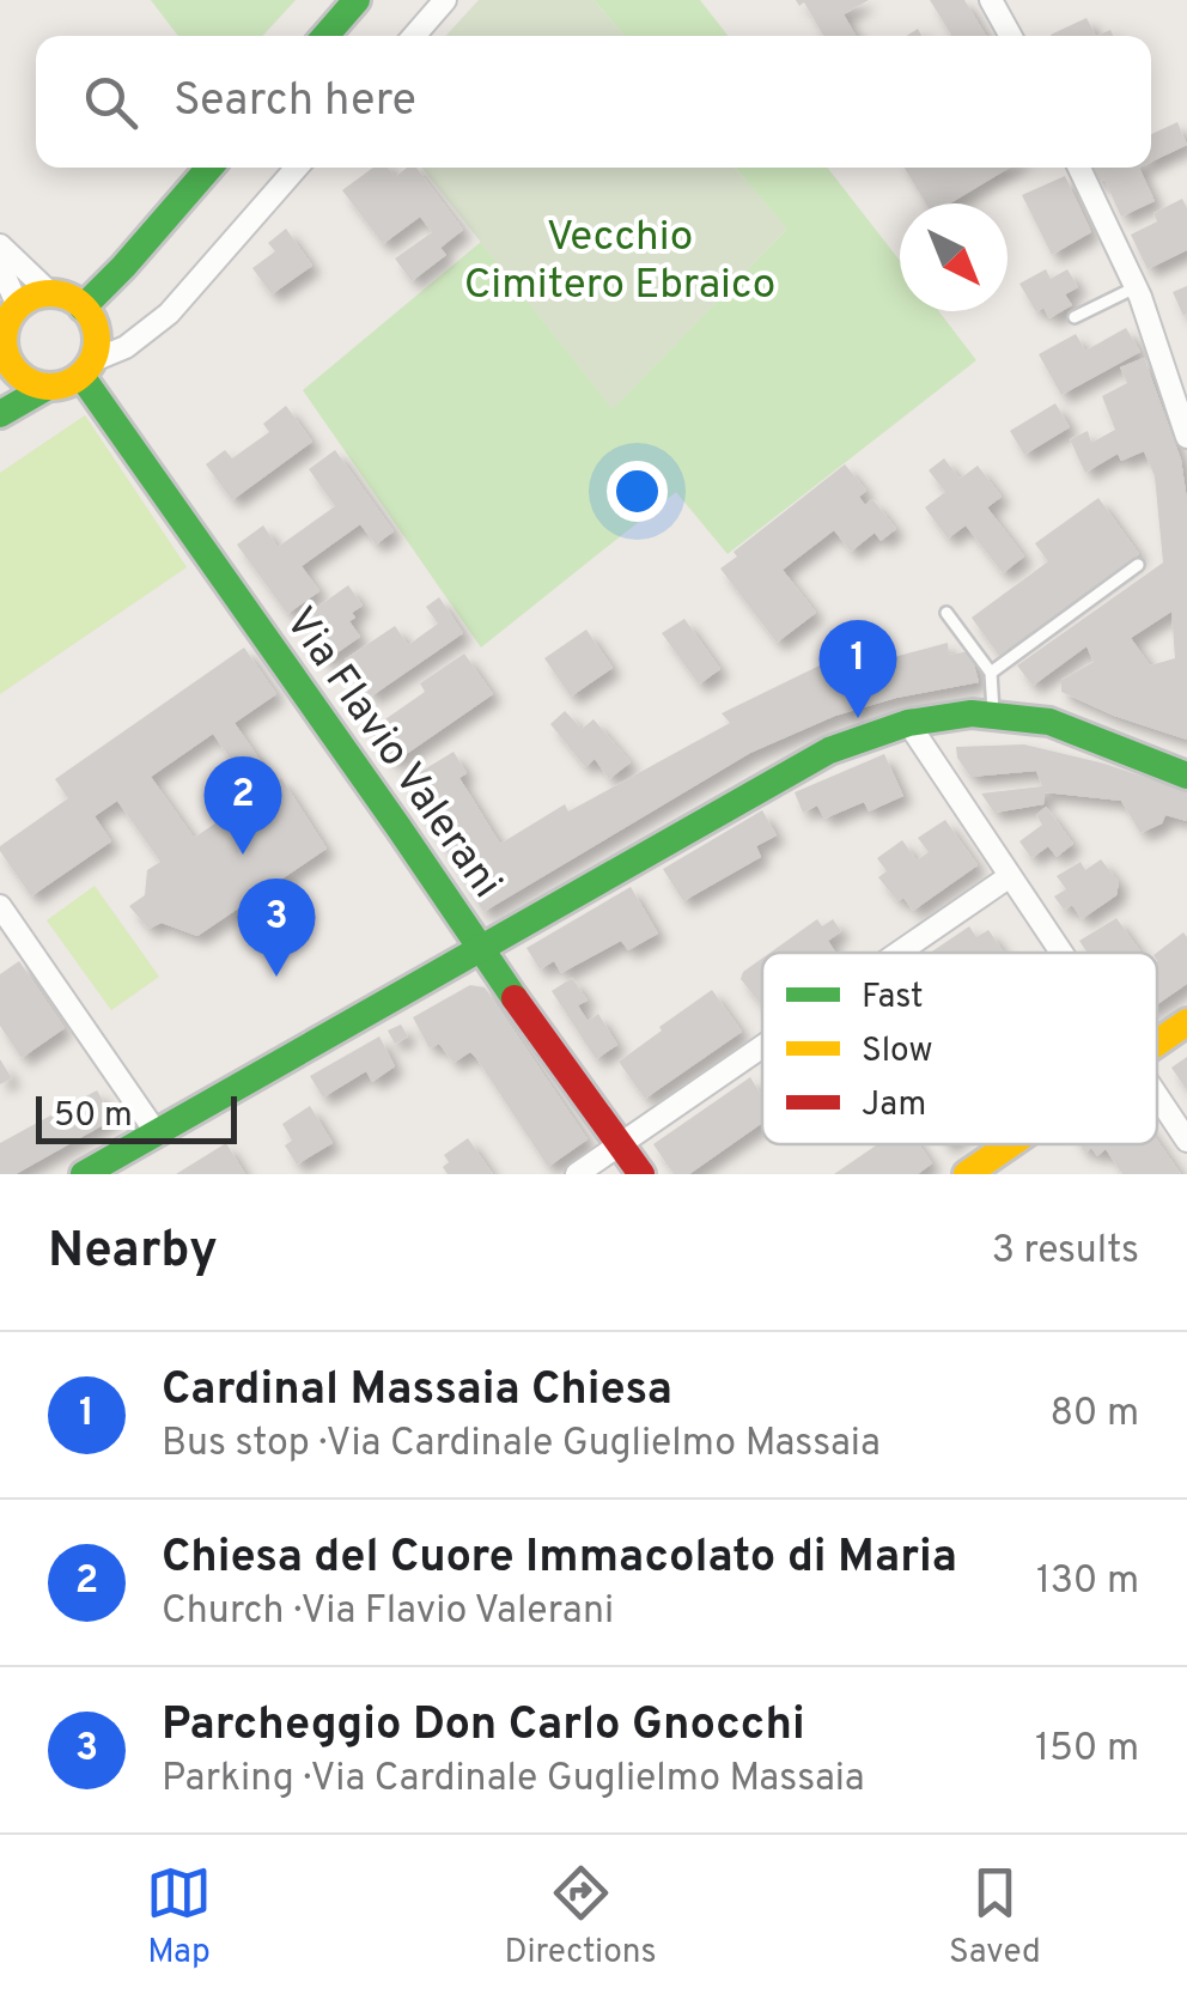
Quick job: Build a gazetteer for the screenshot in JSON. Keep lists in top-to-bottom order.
{
  "streets": {
    "main road": ["Via Flavio Valerani"]
  },
  "parks": ["Vecchio Cimitero Ebraico"],
  "legend": ["Fast", "Slow", "Jam"],
  "scale_bar": "50 m",
  "north": "bottom right",
  "page": {
    "search": "Search here",
    "pins": ["1", "2", "3"],
    "scale": "50 m",
    "heading": ["Nearby", "3 results"],
    "list": [
      {
        "mark": "1",
        "name": "Cardinal Massaia Chiesa",
        "note": "Bus stop · Via Cardinale Guglielmo Massaia",
        "value": "80 m"
      },
      {
        "mark": "2",
        "name": "Chiesa del Cuore Immacolato di Maria",
        "note": "Church · Via Flavio Valerani",
        "value": "130 m"
      },
      {
        "mark": "3",
        "name": "Parcheggio Don Carlo Gnocchi",
        "note": "Parking · Via Cardinale Guglielmo Massaia",
        "value": "150 m"
      }
    ],
    "nav": ["Map", "Directions", "Saved"]
  }
}
